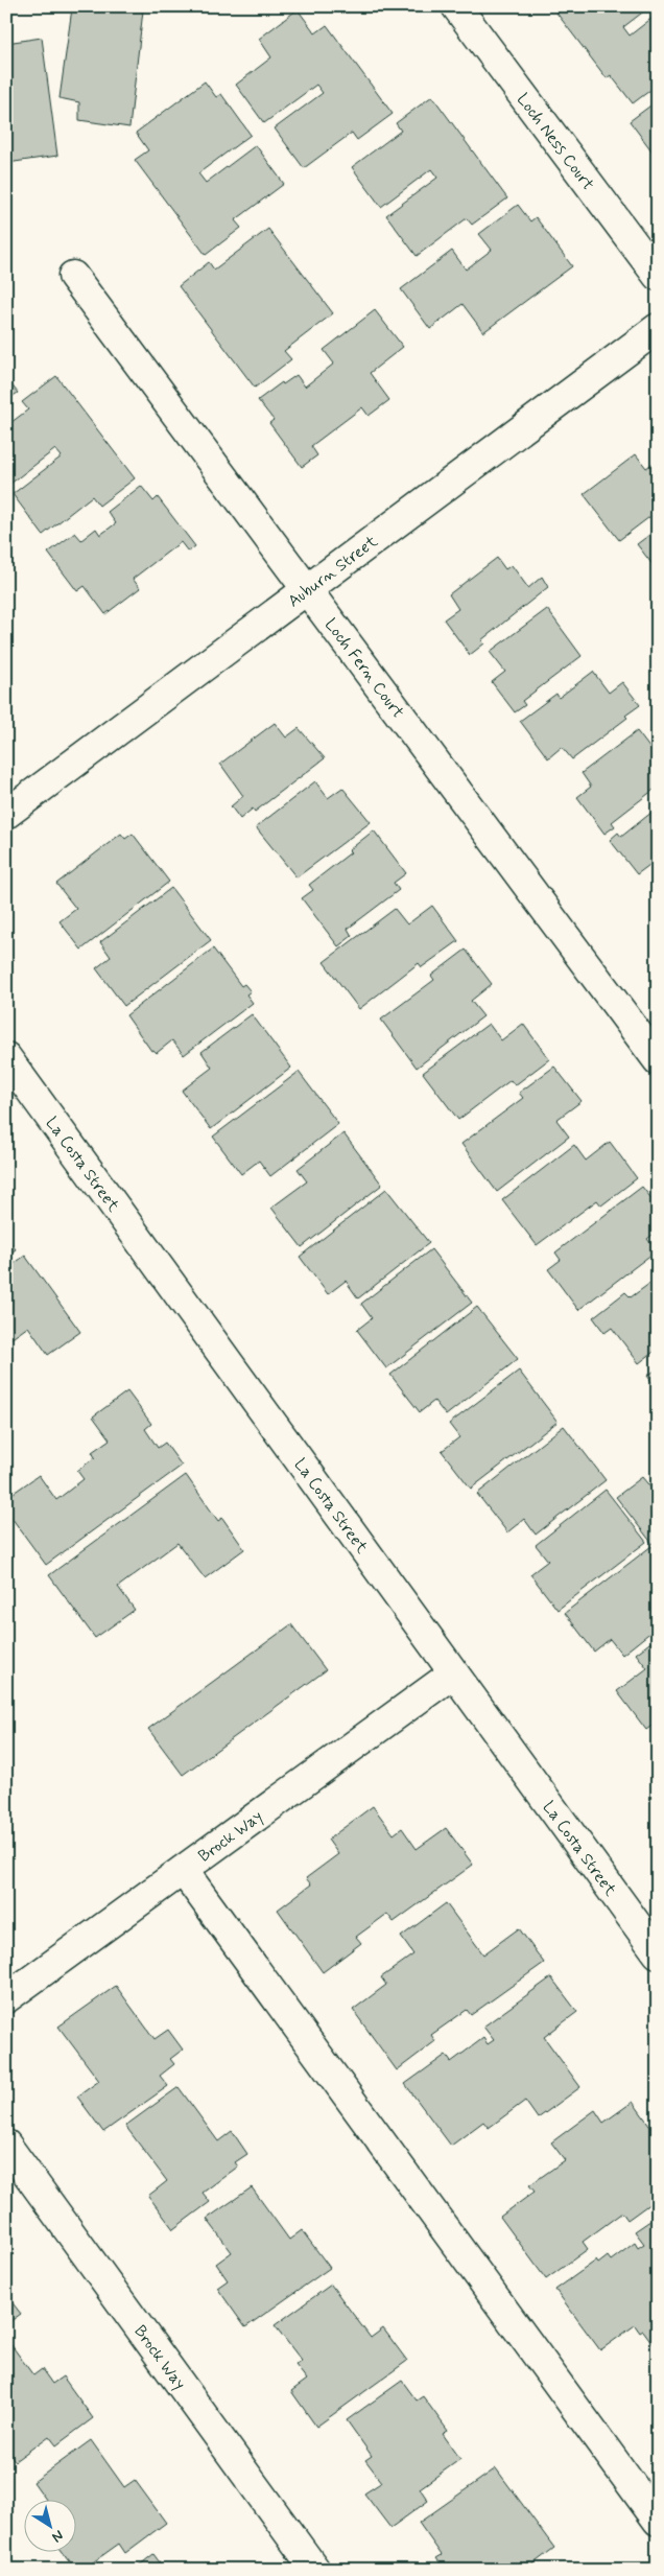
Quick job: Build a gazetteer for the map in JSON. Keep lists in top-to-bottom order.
{
  "streets": {
    "street": [
      "Loch Ness Court",
      "Auburn Street",
      "Loch Fern Court",
      "La Costa Street",
      "Brock Way"
    ]
  },
  "crossings": [
    ["Auburn Street", "Loch Fern Court"],
    ["La Costa Street", "Brock Way"]
  ],
  "north": "bottom right"
}
